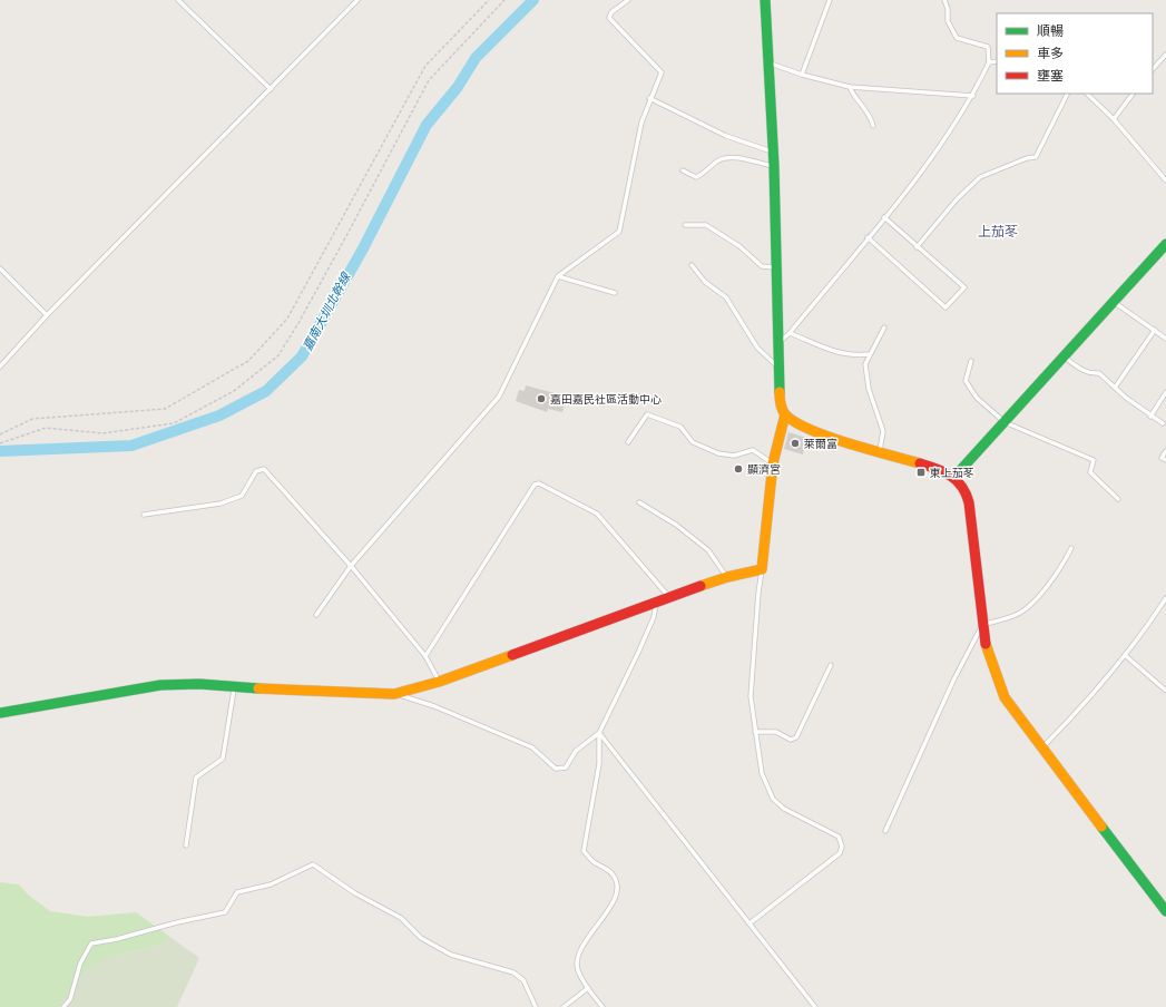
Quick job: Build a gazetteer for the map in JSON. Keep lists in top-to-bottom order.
{
  "districts": ["上茄苳"],
  "water": ["嘉南大圳北幹線"],
  "places": {
    "other": ["嘉田嘉民社區活動中心", "萊爾富", "顯濟宮"],
    "transit": ["東上茄苳"]
  },
  "legend": ["順暢", "車多", "壅塞"]
}
